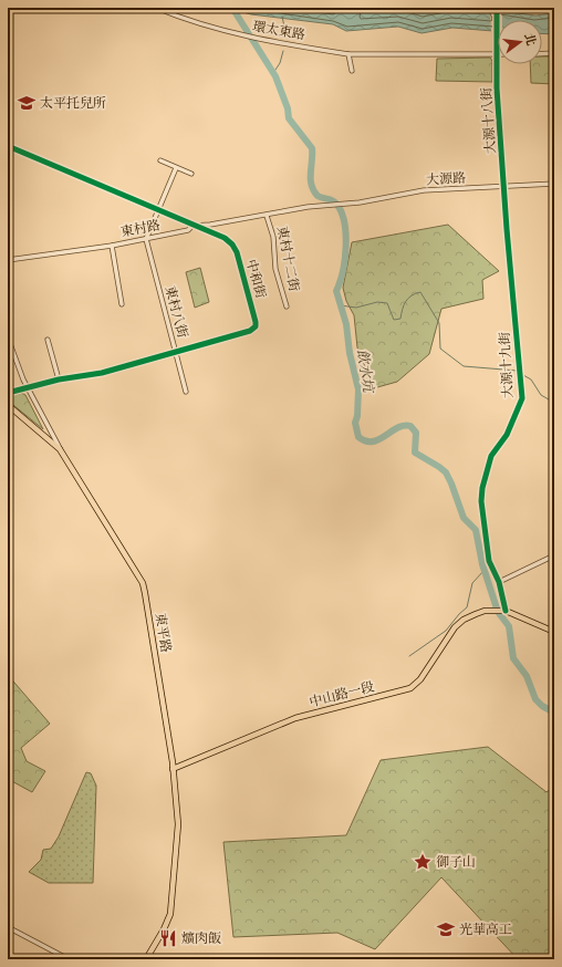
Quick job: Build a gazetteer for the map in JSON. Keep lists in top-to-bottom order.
{
  "streets": {
    "main road": ["東平路", "中山路一段"],
    "street": [
      "環太東路",
      "大源十八街",
      "大源路",
      "東村路",
      "東村十二街",
      "中和街",
      "東村八街",
      "大源十九街"
    ]
  },
  "crossings": [
    ["環太東路", "大源十八街"],
    ["大源十八街", "大源路"],
    ["大源十八街", "大源十九街"],
    ["大源路", "東村路"],
    ["大源路", "大源十九街"],
    ["東村路", "東村十二街"],
    ["東村路", "中和街"],
    ["東村路", "東村八街"],
    ["中和街", "東村八街"],
    ["中和街", "東平路"],
    ["大源十九街", "中山路一段"],
    ["東平路", "中山路一段"]
  ],
  "water": ["飲水坑"],
  "places": {
    "school or university": ["太平托兒所", "光華高工"],
    "place": ["御子山"],
    "restaurant": ["爌肉飯"]
  },
  "north": "right"
}
